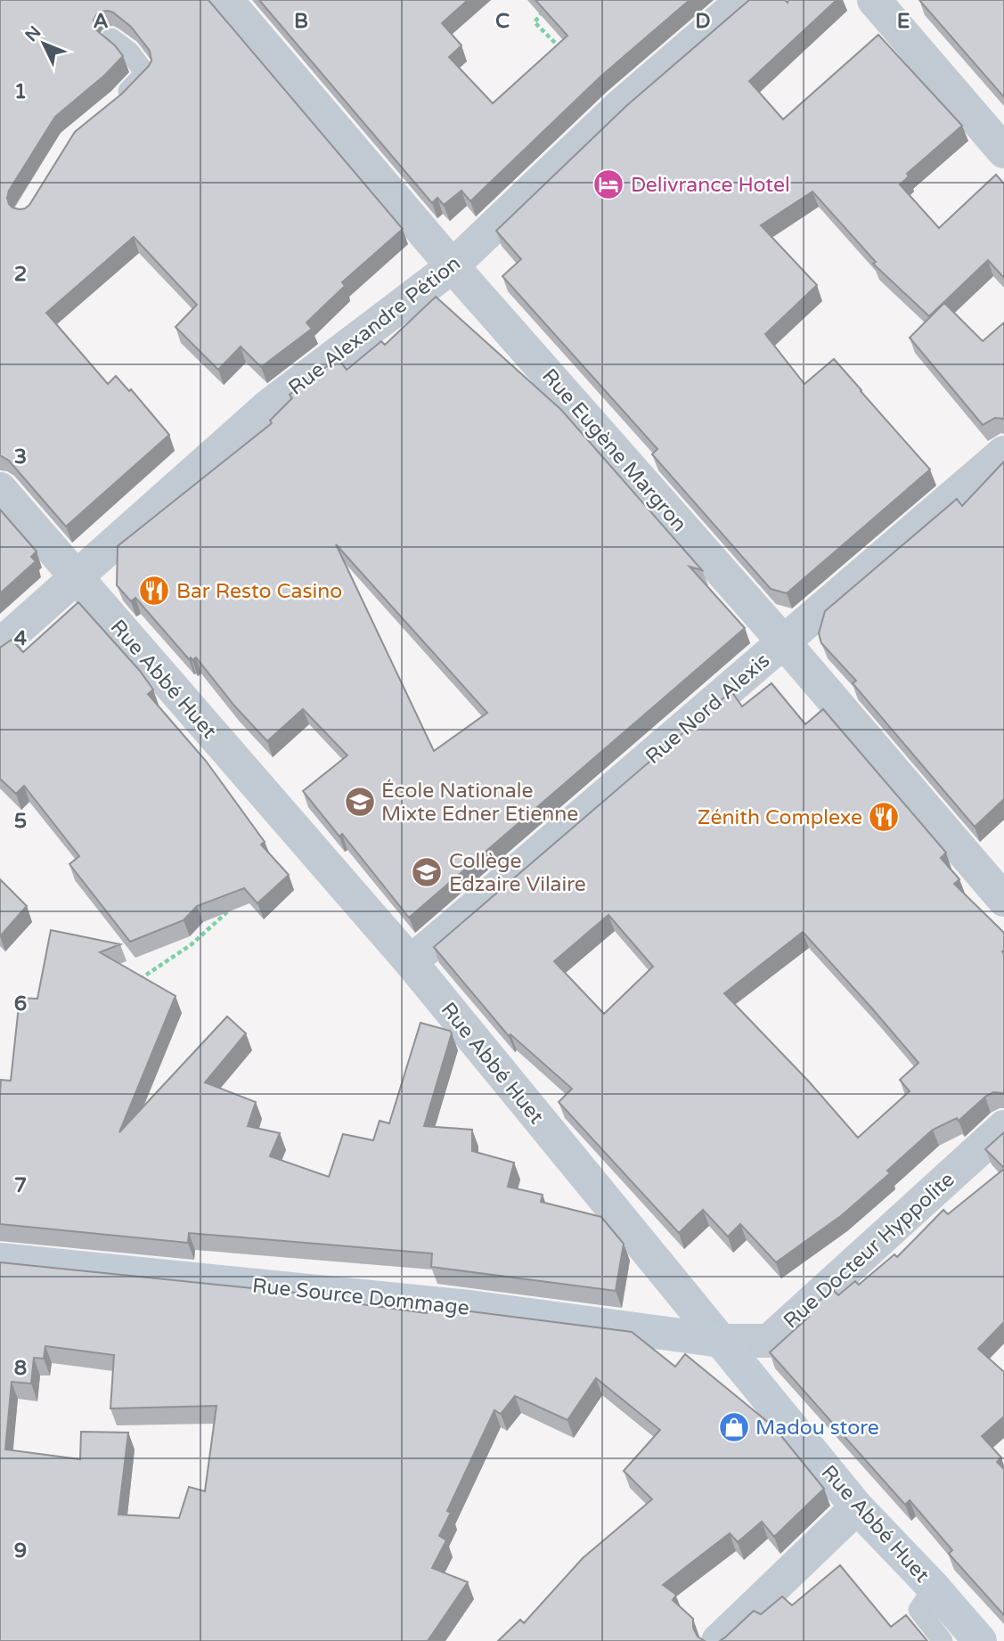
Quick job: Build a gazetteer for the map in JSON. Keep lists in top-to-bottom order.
{
  "streets": {
    "main road": ["Rue Abbé Huet", "Rue Source Dommage"],
    "street": [
      "Rue Alexandre Pétion",
      "Rue Eugène Margron",
      "Rue Nord Alexis",
      "Rue Docteur Hyppolite"
    ]
  },
  "crossings": [
    ["Rue Alexandre Pétion", "Rue Eugène Margron"],
    ["Rue Alexandre Pétion", "Rue Abbé Huet"],
    ["Rue Eugène Margron", "Rue Nord Alexis"],
    ["Rue Abbé Huet", "Rue Nord Alexis"],
    ["Rue Abbé Huet", "Rue Docteur Hyppolite"],
    ["Rue Abbé Huet", "Rue Source Dommage"],
    ["Rue Docteur Hyppolite", "Rue Source Dommage"]
  ],
  "places": {
    "hotel": ["Delivrance Hotel"],
    "restaurant": ["Bar Resto Casino", "Zénith Complexe"],
    "school or university": ["École Nationale Mixte Edner Etienne", "Collège Edzaire Vilaire"],
    "shop": ["Madou store"]
  },
  "north": "top left",
  "grid": {
    "columns": [
      "A",
      "B",
      "C",
      "D",
      "E"
    ],
    "rows": [
      "1",
      "2",
      "3",
      "4",
      "5",
      "6",
      "7",
      "8",
      "9"
    ]
  }
}
